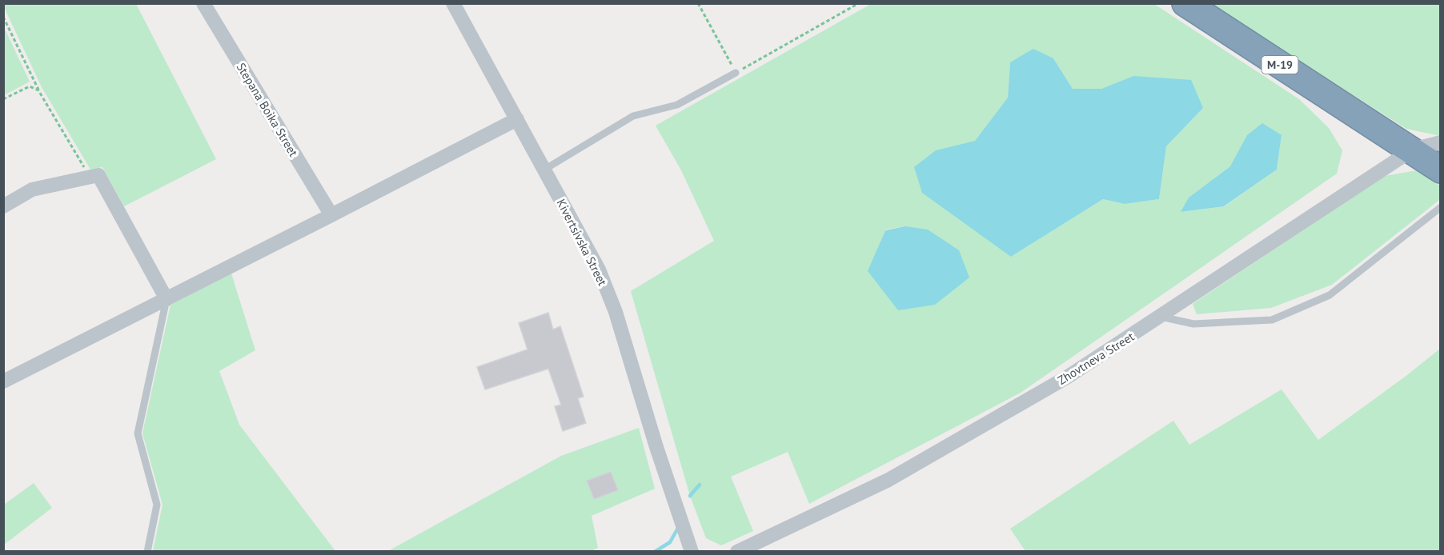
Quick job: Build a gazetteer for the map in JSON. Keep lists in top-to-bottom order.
{
  "streets": {
    "highway": ["М-19"],
    "street": ["Stepana Boika Street", "Kivertsivska Street", "Zhovtneva Street"]
  },
  "crossings": [
    ["М-19", "Zhovtneva Street"]
  ]
}
